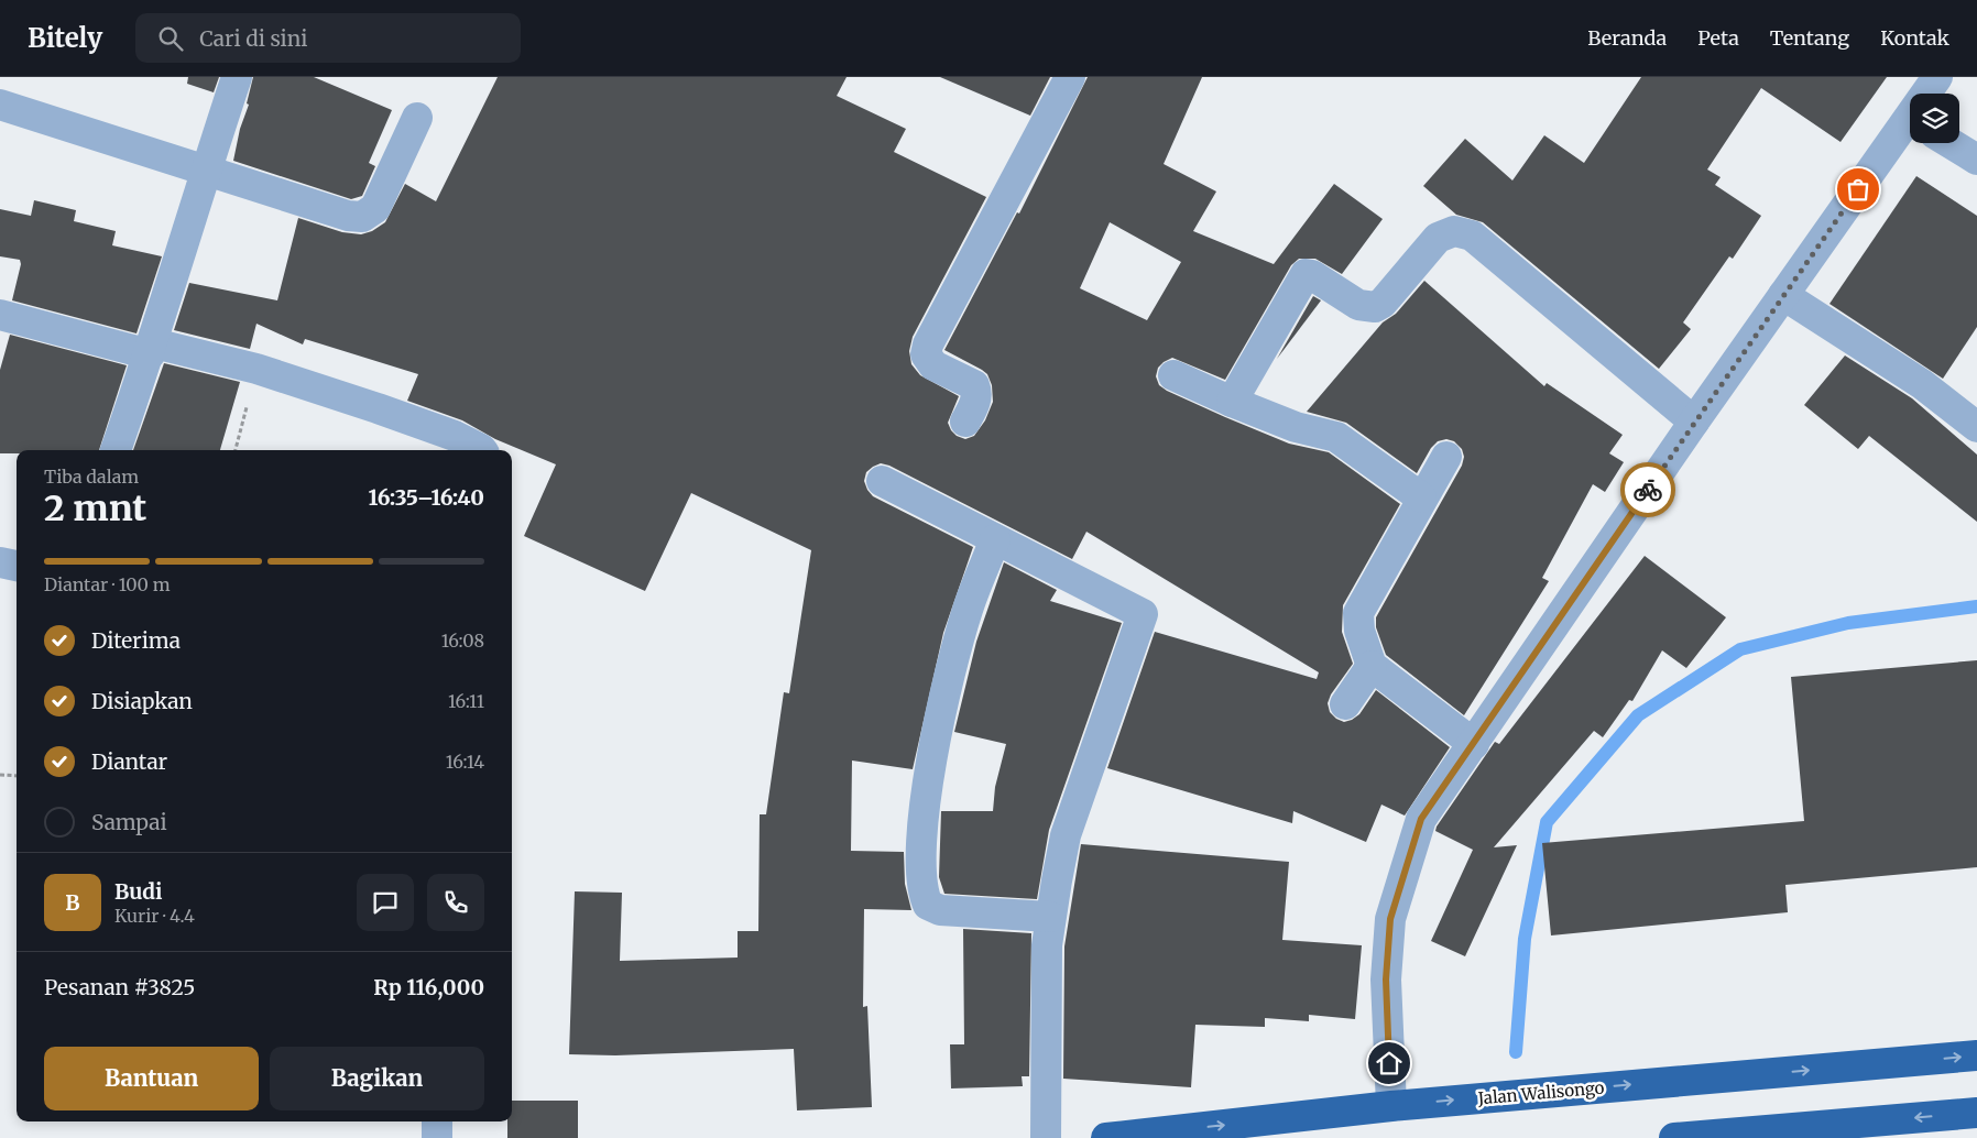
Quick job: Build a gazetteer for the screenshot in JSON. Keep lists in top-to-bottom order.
{
  "streets": {
    "highway": ["Jalan Walisongo"]
  },
  "page": {
    "header": "Bitely",
    "search": "Cari di sini",
    "nav": [
      "Beranda",
      "Peta",
      "Tentang",
      "Kontak"
    ],
    "heading": ["2 mnt", "Tiba dalam", "16:35–16:40"],
    "panel": [
      "Budi",
      "Kurir · 4.4",
      "Pesanan #3825",
      "Rp 116,000"
    ],
    "bar": "Diantar · 100 m",
    "list": [
      ["Diterima", "16:08"],
      ["Disiapkan", "16:11"],
      ["Diantar", "16:14"],
      "Sampai"
    ],
    "round": "B",
    "buttons": ["Bantuan", "Bagikan"]
  }
}
